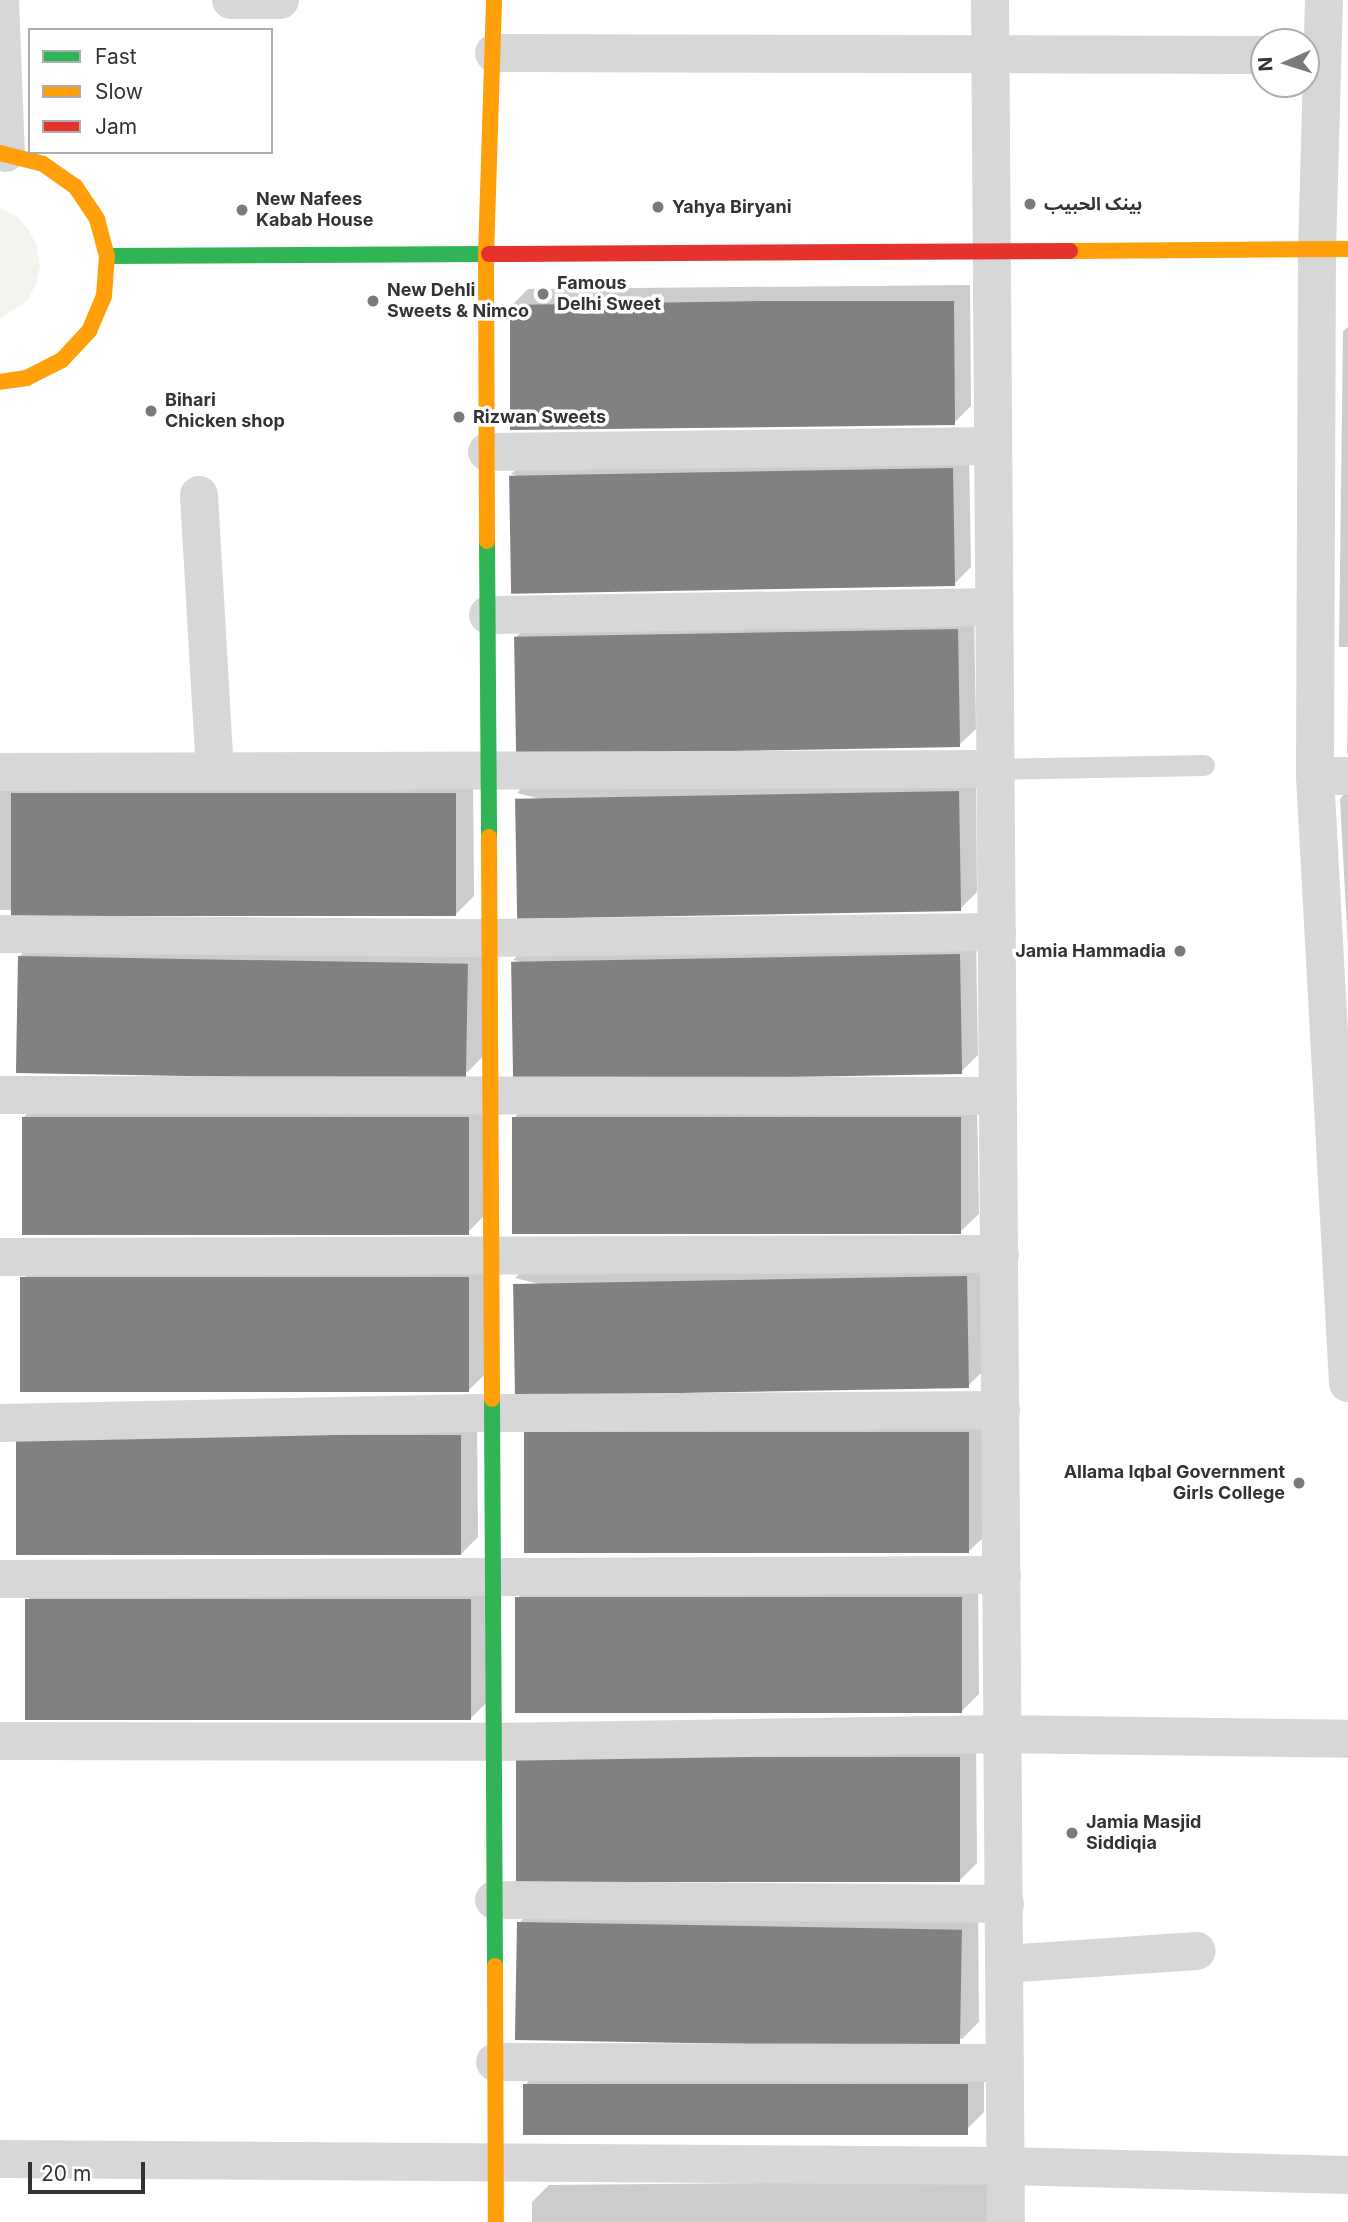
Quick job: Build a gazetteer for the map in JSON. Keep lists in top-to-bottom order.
{
  "places": [
    "بينک الحبيب",
    "Yahya Biryani",
    "New Nafees Kabab House",
    "Famous Delhi Sweet",
    "New Dehli Sweets & Nimco",
    "Bihari Chicken shop",
    "Rizwan Sweets",
    "Jamia Hammadia",
    "Allama Iqbal Government Girls College",
    "Jamia Masjid Siddiqia"
  ],
  "legend": ["Fast", "Slow", "Jam"],
  "scale_bar": "20 m",
  "north": "left"
}
